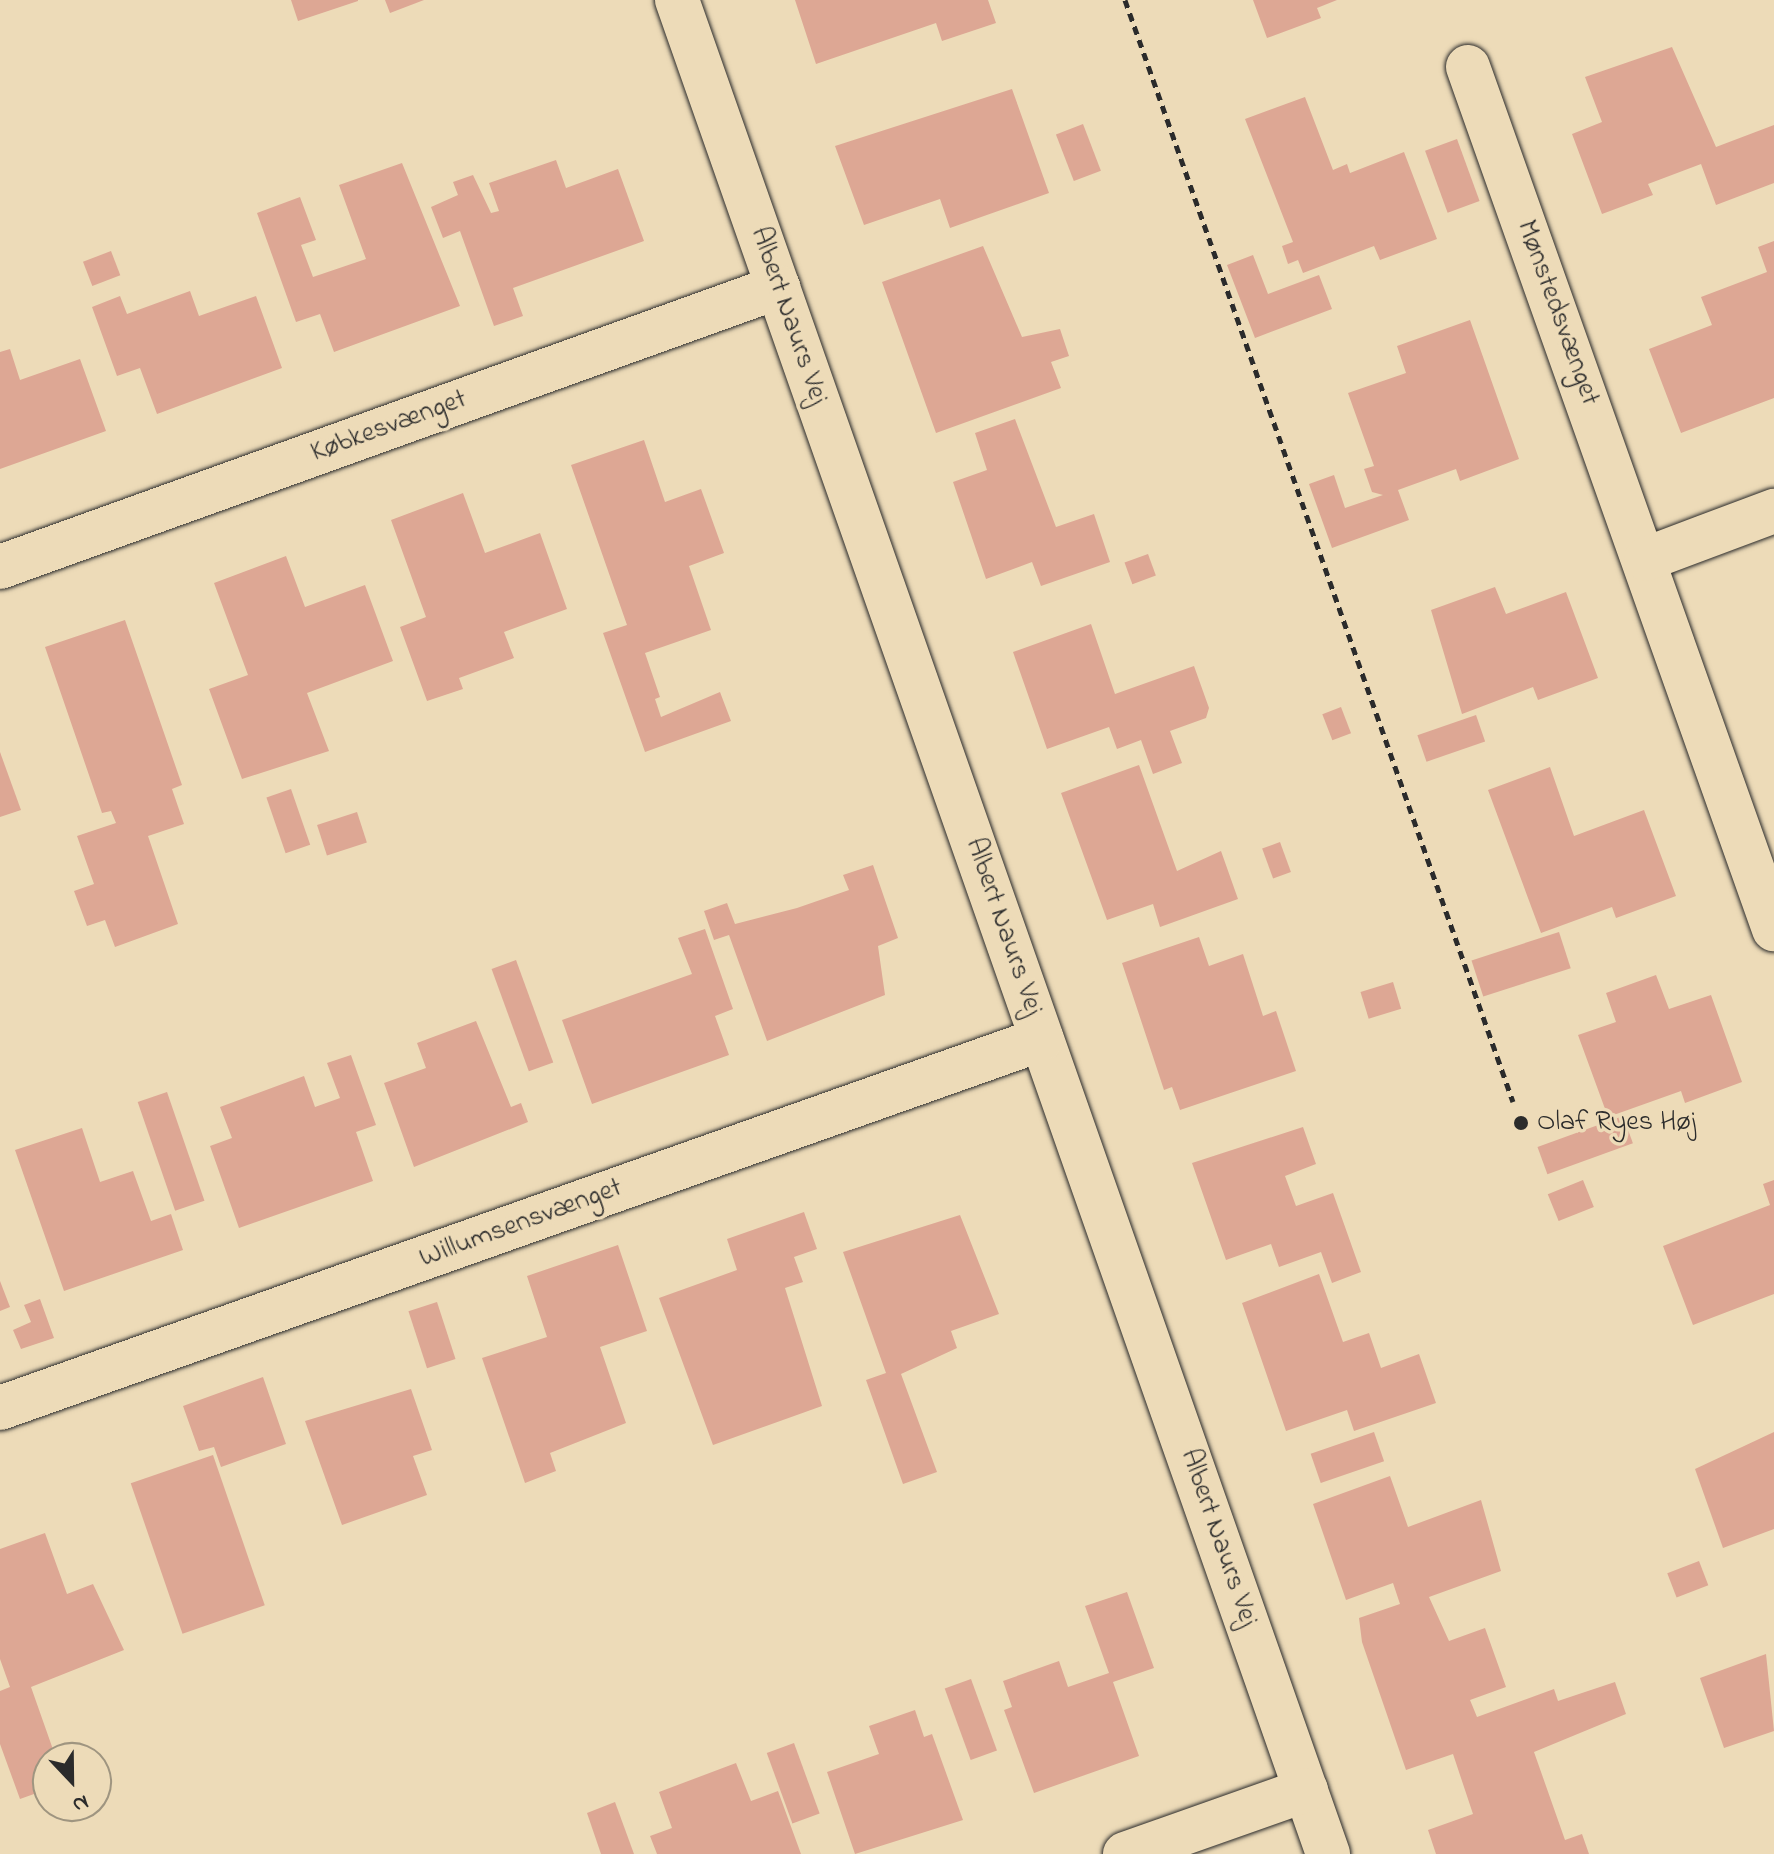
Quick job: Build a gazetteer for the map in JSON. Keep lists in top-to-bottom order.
{
  "streets": {
    "street": [
      "Mønstedsvænget",
      "Albert Naurs Vej",
      "Købkesvænget",
      "Willumsensvænget"
    ]
  },
  "crossings": [
    ["Albert Naurs Vej", "Købkesvænget"],
    ["Albert Naurs Vej", "Willumsensvænget"]
  ],
  "places": ["Olaf Ryes Høj"],
  "north": "bottom"
}
